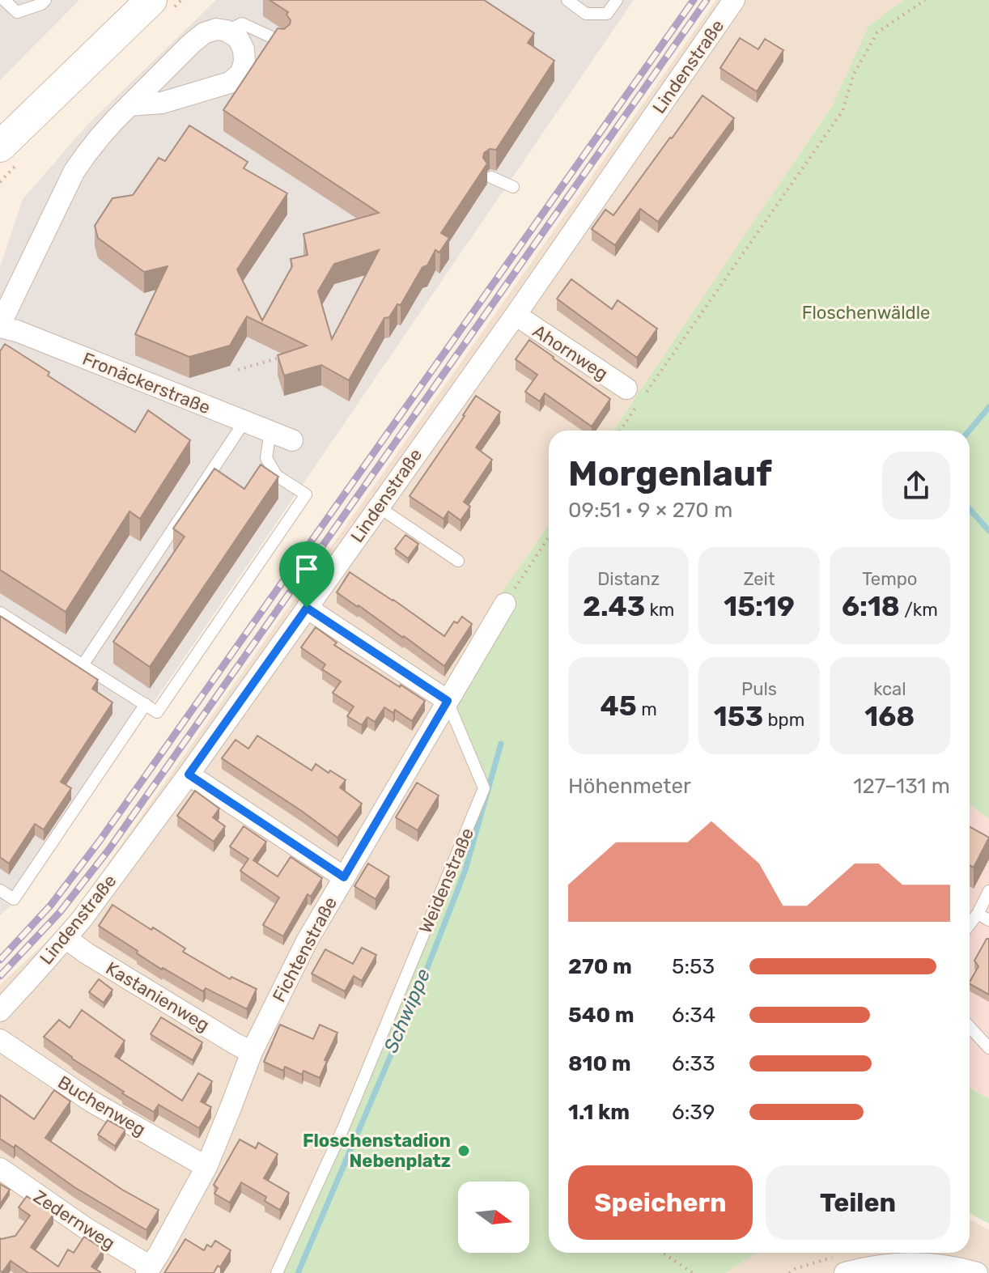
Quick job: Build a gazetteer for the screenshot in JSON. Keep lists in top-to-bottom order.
{
  "streets": {
    "street": [
      "Lindenstraße",
      "Ahornweg",
      "Fronäckerstraße",
      "Fichtenstraße",
      "Kastanienweg",
      "Buchenweg",
      "Zedernweg"
    ],
    "lane": ["Weidenstraße"]
  },
  "crossings": [
    ["Lindenstraße", "Ahornweg"],
    ["Lindenstraße", "Kastanienweg"],
    ["Weidenstraße", "Fichtenstraße"],
    ["Fichtenstraße", "Kastanienweg"],
    ["Fichtenstraße", "Buchenweg"],
    ["Fichtenstraße", "Zedernweg"]
  ],
  "water": ["Schwippe"],
  "parks": ["Floschenwäldle"],
  "places": ["Floschenstadion Nebenplatz"],
  "north": "right",
  "page": {
    "heading": ["Morgenlauf", "09:51 · 9 × 270 m"],
    "stats": [
      ["Distanz", "2.43 km"],
      ["Zeit", "15:19"],
      ["Tempo", "6:18 /km"],
      ["45 m"],
      ["Puls", "153 bpm"],
      ["kcal", "168"]
    ],
    "chart": ["Höhenmeter", "127–131 m"],
    "list": [
      {
        "name": "270 m",
        "note": "5:53"
      },
      {
        "name": "540 m",
        "note": "6:34"
      },
      {
        "name": "810 m",
        "note": "6:33"
      },
      {
        "name": "1.1 km",
        "note": "6:39"
      }
    ],
    "buttons": ["Speichern", "Teilen"]
  }
}
